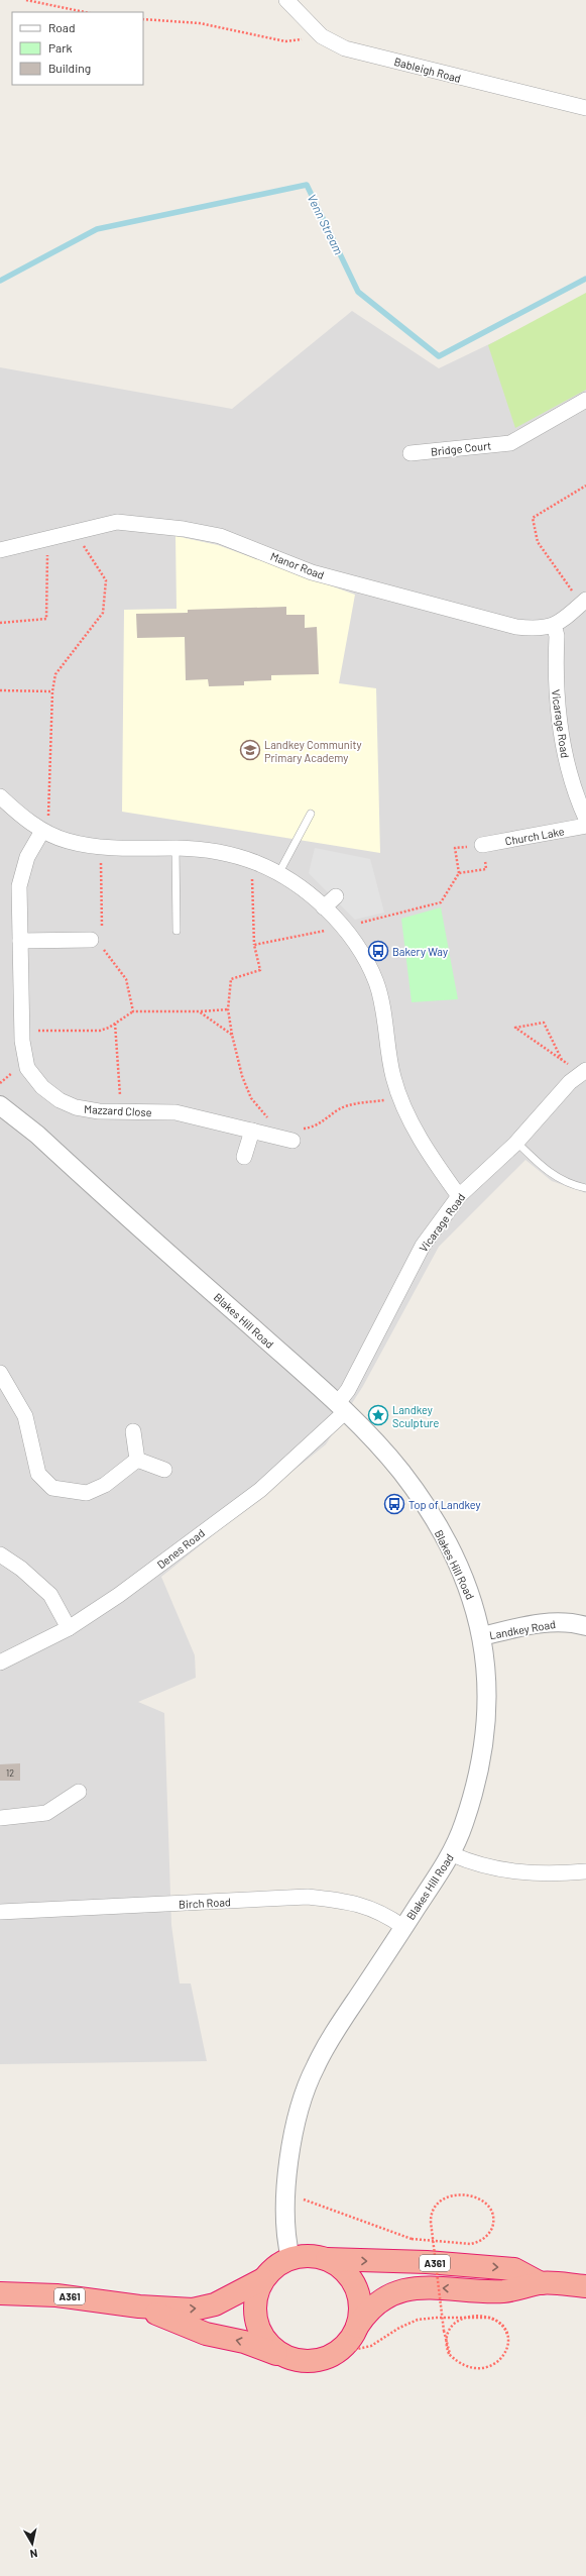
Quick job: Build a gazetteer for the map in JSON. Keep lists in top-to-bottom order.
{
  "streets": {
    "highway": ["A361"],
    "street": [
      "Bableigh Road",
      "Bridge Court",
      "Manor Road",
      "Vicarage Road",
      "Church Lake",
      "Mazzard Close",
      "Blakes Hill Road",
      "Denes Road",
      "Landkey Road",
      "Birch Road"
    ]
  },
  "crossings": [
    ["Manor Road", "Vicarage Road"],
    ["Vicarage Road", "Blakes Hill Road"],
    ["Vicarage Road", "Denes Road"],
    ["Blakes Hill Road", "Denes Road"],
    ["Blakes Hill Road", "Landkey Road"],
    ["Blakes Hill Road", "Birch Road"],
    ["Blakes Hill Road", "A361"]
  ],
  "water": ["Venn Stream"],
  "places": {
    "school or university": ["Landkey Community Primary Academy"],
    "bus stop": ["Bakery Way", "Top of Landkey"],
    "place": ["Landkey Sculpture"]
  },
  "house_numbers": ["12"],
  "legend": ["Road", "Park", "Building"],
  "north": "bottom"
}
